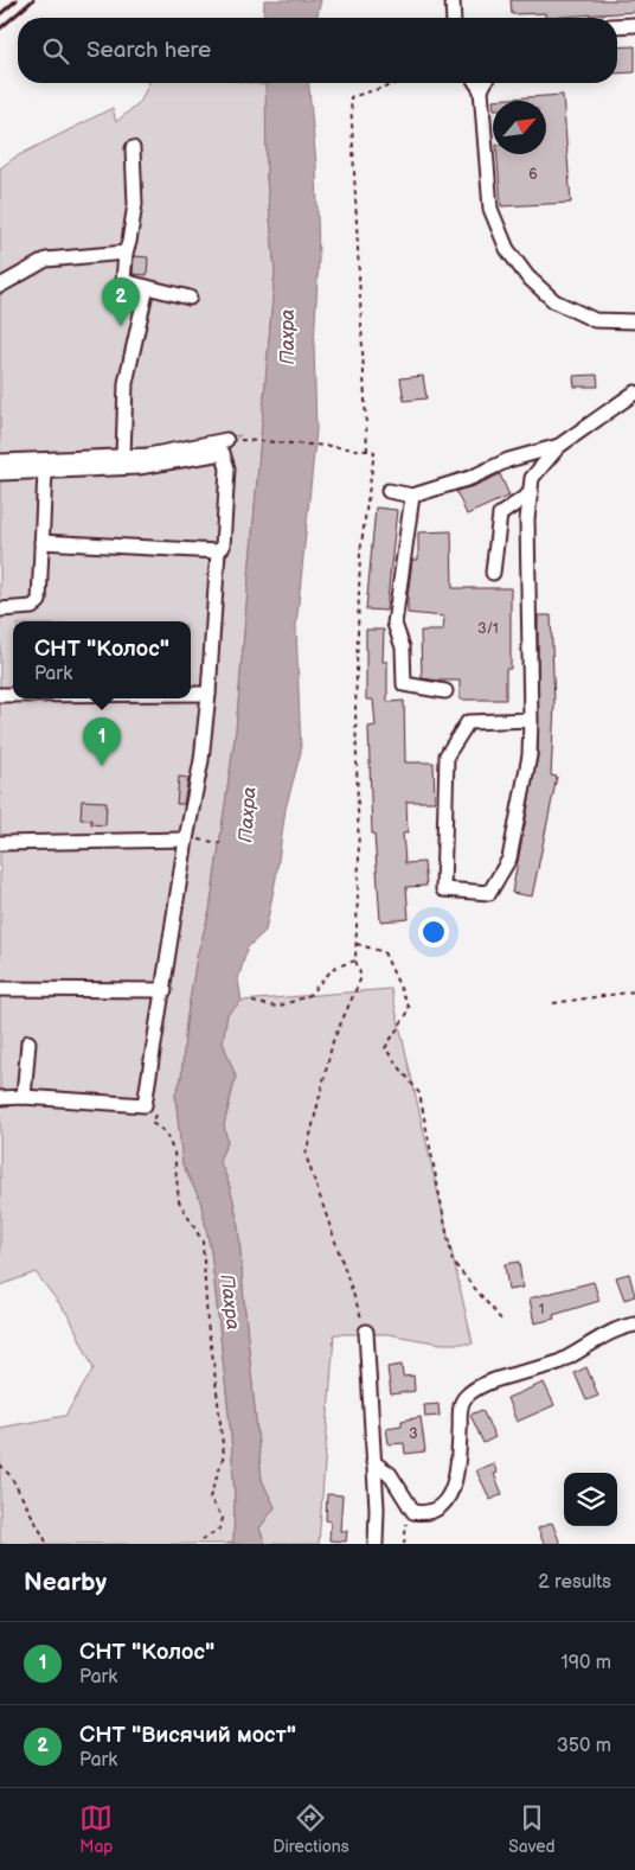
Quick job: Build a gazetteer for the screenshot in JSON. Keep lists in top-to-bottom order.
{
  "water": ["Пахра"],
  "house_numbers": [
    "6",
    "3/1",
    "1",
    "3"
  ],
  "north": "top right",
  "page": {
    "search": "Search here",
    "pins": ["2", "1"],
    "popup": ["СНТ \"Колос\"", "Park"],
    "heading": ["Nearby", "2 results"],
    "list": [
      {
        "mark": "1",
        "name": "СНТ \"Колос\"",
        "note": "Park",
        "value": "190 m"
      },
      {
        "mark": "2",
        "name": "СНТ \"Висячий мост\"",
        "note": "Park",
        "value": "350 m"
      }
    ],
    "nav": ["Map", "Directions", "Saved"]
  }
}
